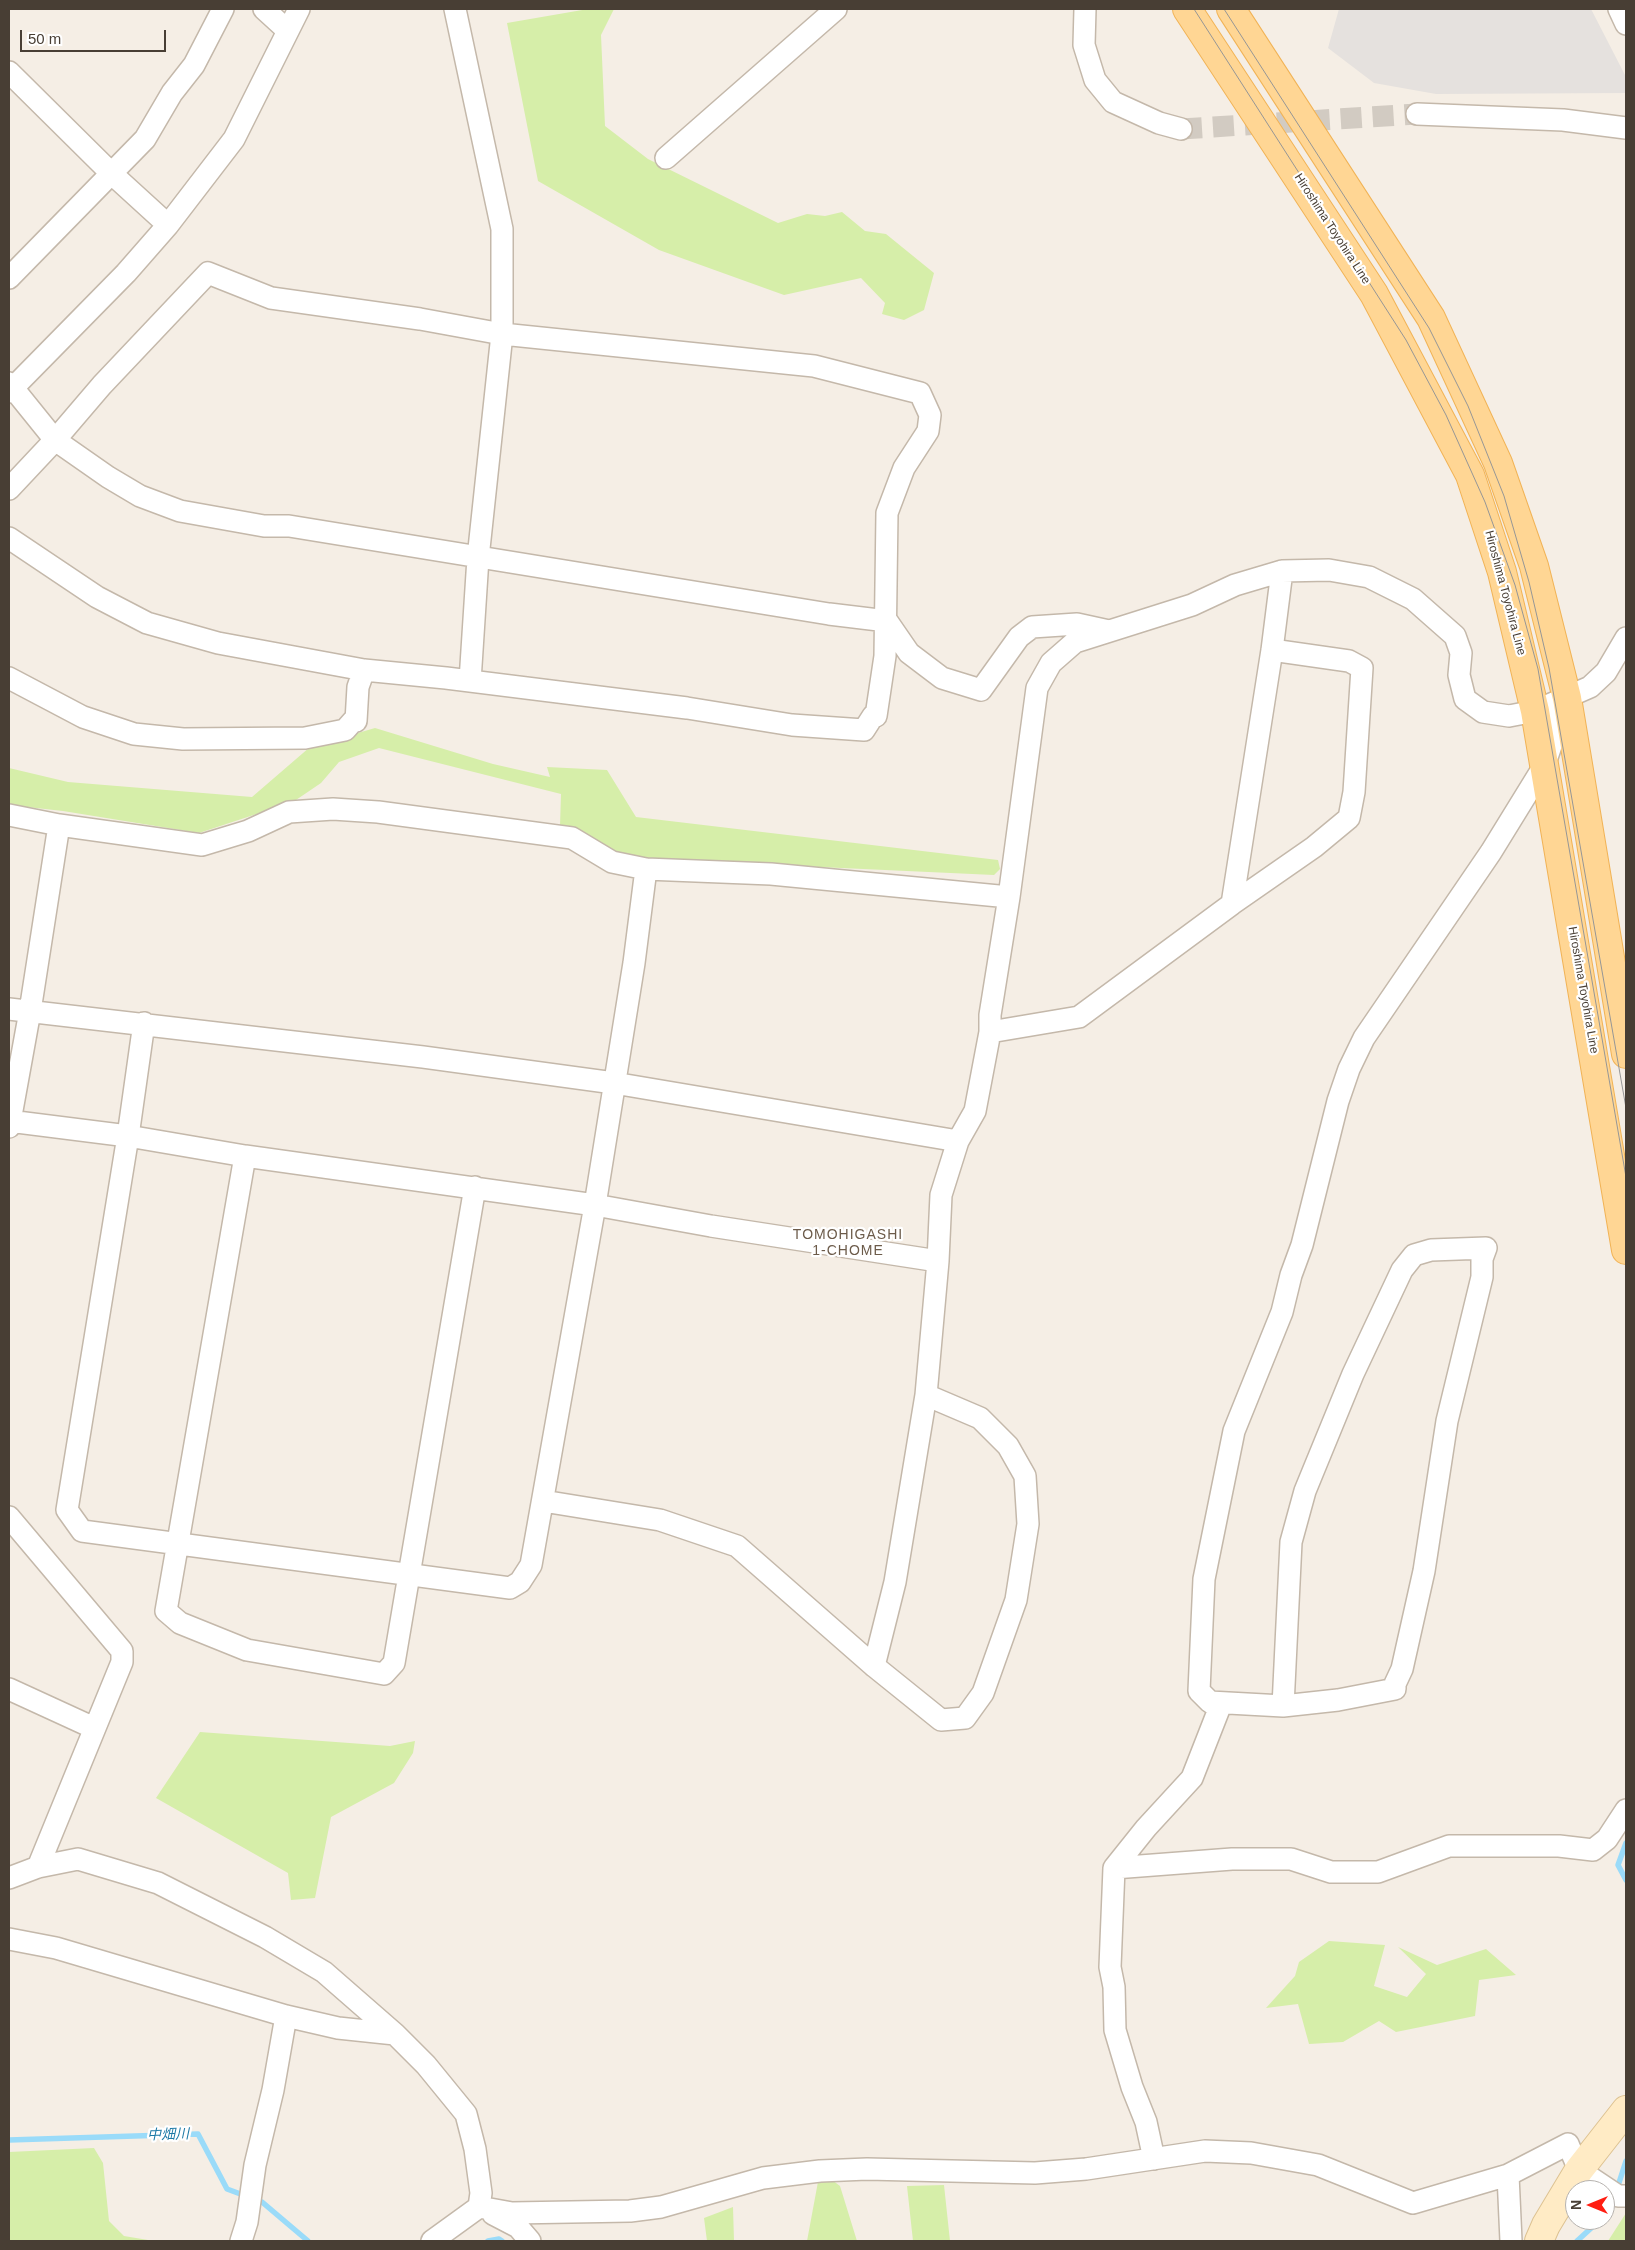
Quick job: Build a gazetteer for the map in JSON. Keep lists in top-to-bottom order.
{
  "streets": {
    "main road": ["Hiroshima Toyohira Line"]
  },
  "districts": ["TOMOHIGASHI 1-CHOME"],
  "water": ["中畑川"],
  "scale_bar": "50 m",
  "north": "left"
}
